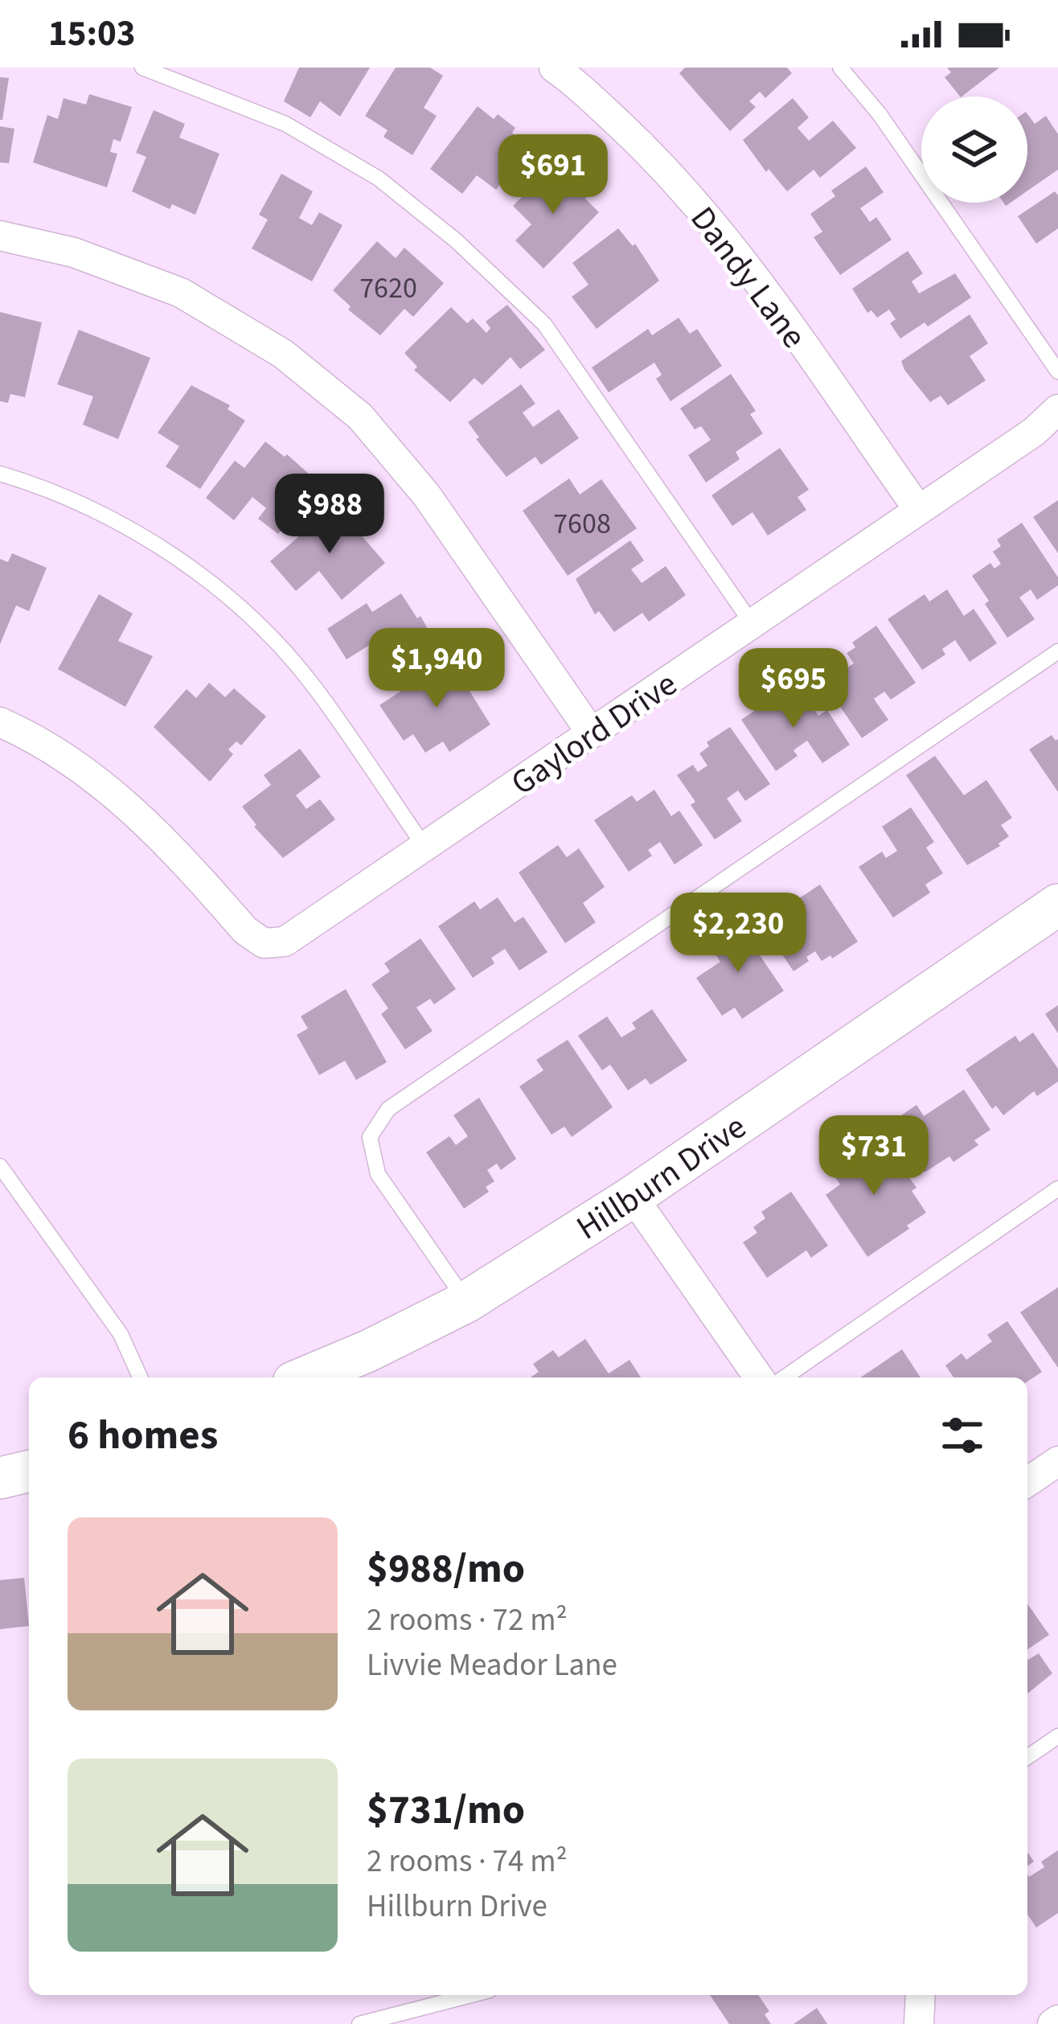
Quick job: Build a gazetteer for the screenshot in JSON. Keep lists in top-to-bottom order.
{
  "streets": {
    "street": ["Dandy Lane", "Gaylord Drive", "Hillburn Drive"]
  },
  "crossings": [
    ["Dandy Lane", "Gaylord Drive"]
  ],
  "house_numbers": ["7620", "7608"],
  "page": {
    "status": "15:03",
    "price": [
      "$691",
      "$988",
      "$1,940",
      "$695",
      "$2,230",
      "$731"
    ],
    "heading": "6 homes",
    "list": [
      {
        "name": "$988/mo",
        "note": "2 rooms · 72 m² · Livvie Meador Lane"
      },
      {
        "name": "$731/mo",
        "note": "2 rooms · 74 m² · Hillburn Drive"
      }
    ]
  }
}
